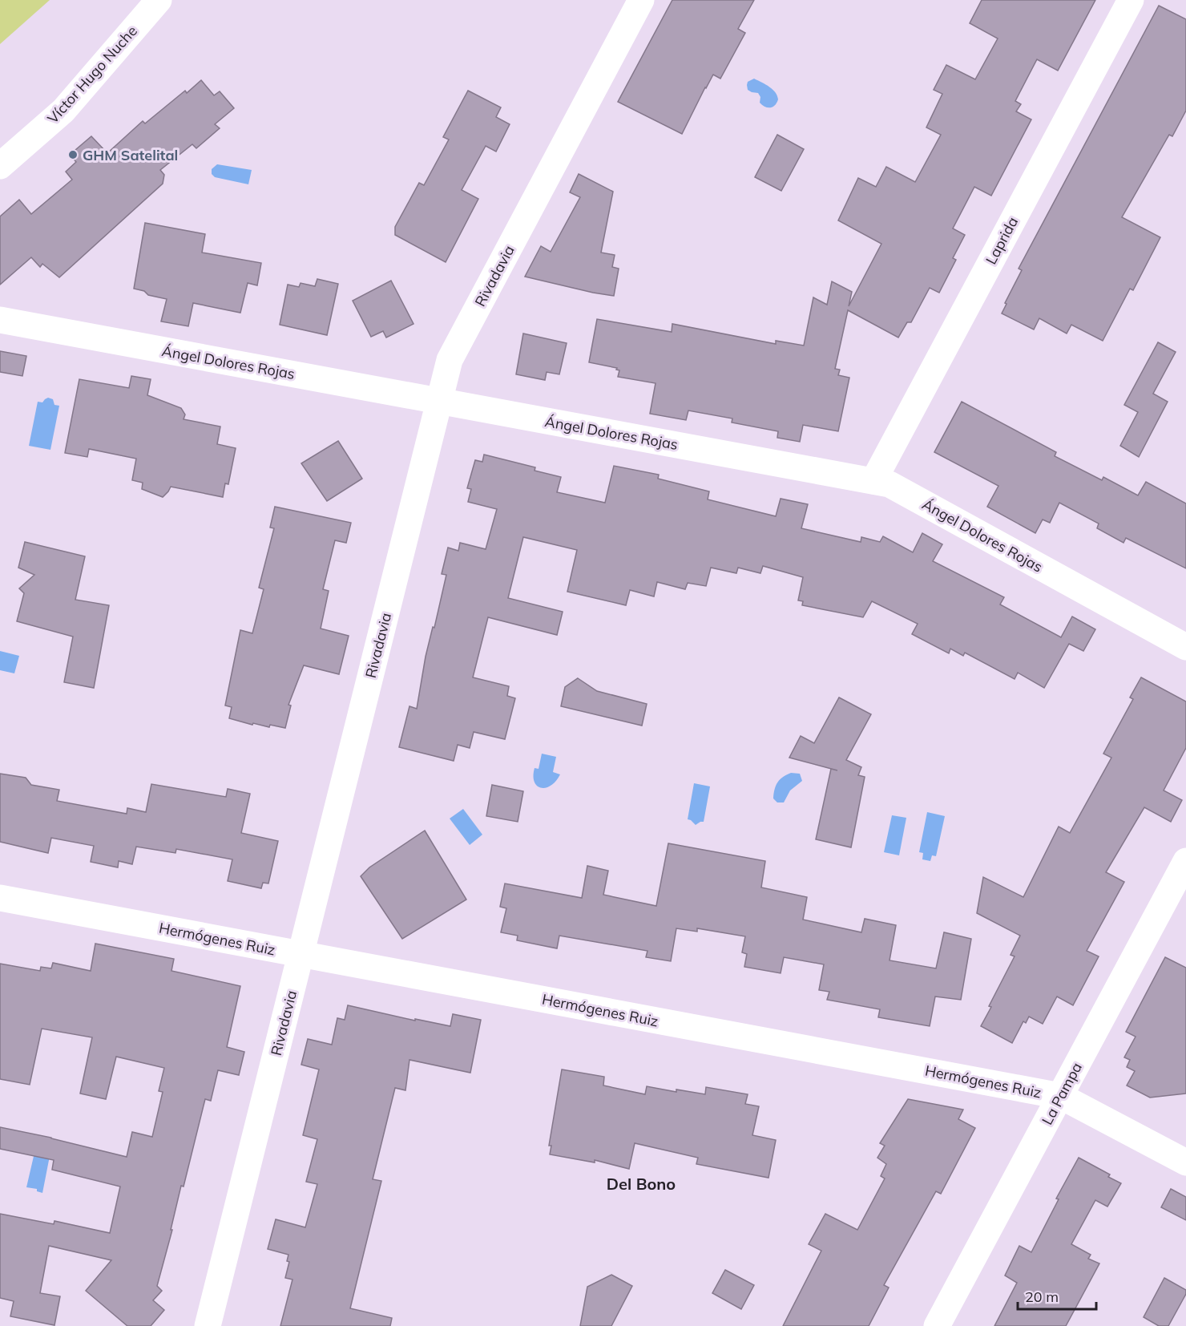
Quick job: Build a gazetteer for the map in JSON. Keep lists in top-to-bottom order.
{
  "streets": {
    "street": [
      "Víctor Hugo Nuche",
      "Laprida",
      "Rivadavia",
      "Ángel Dolores Rojas",
      "Hermógenes Ruiz",
      "La Pampa"
    ]
  },
  "crossings": [
    ["Laprida", "Ángel Dolores Rojas"],
    ["Rivadavia", "Ángel Dolores Rojas"],
    ["Rivadavia", "Hermógenes Ruiz"],
    ["Hermógenes Ruiz", "La Pampa"]
  ],
  "districts": ["Del Bono"],
  "places": ["GHM Satelital"],
  "scale_bar": "20 m"
}
